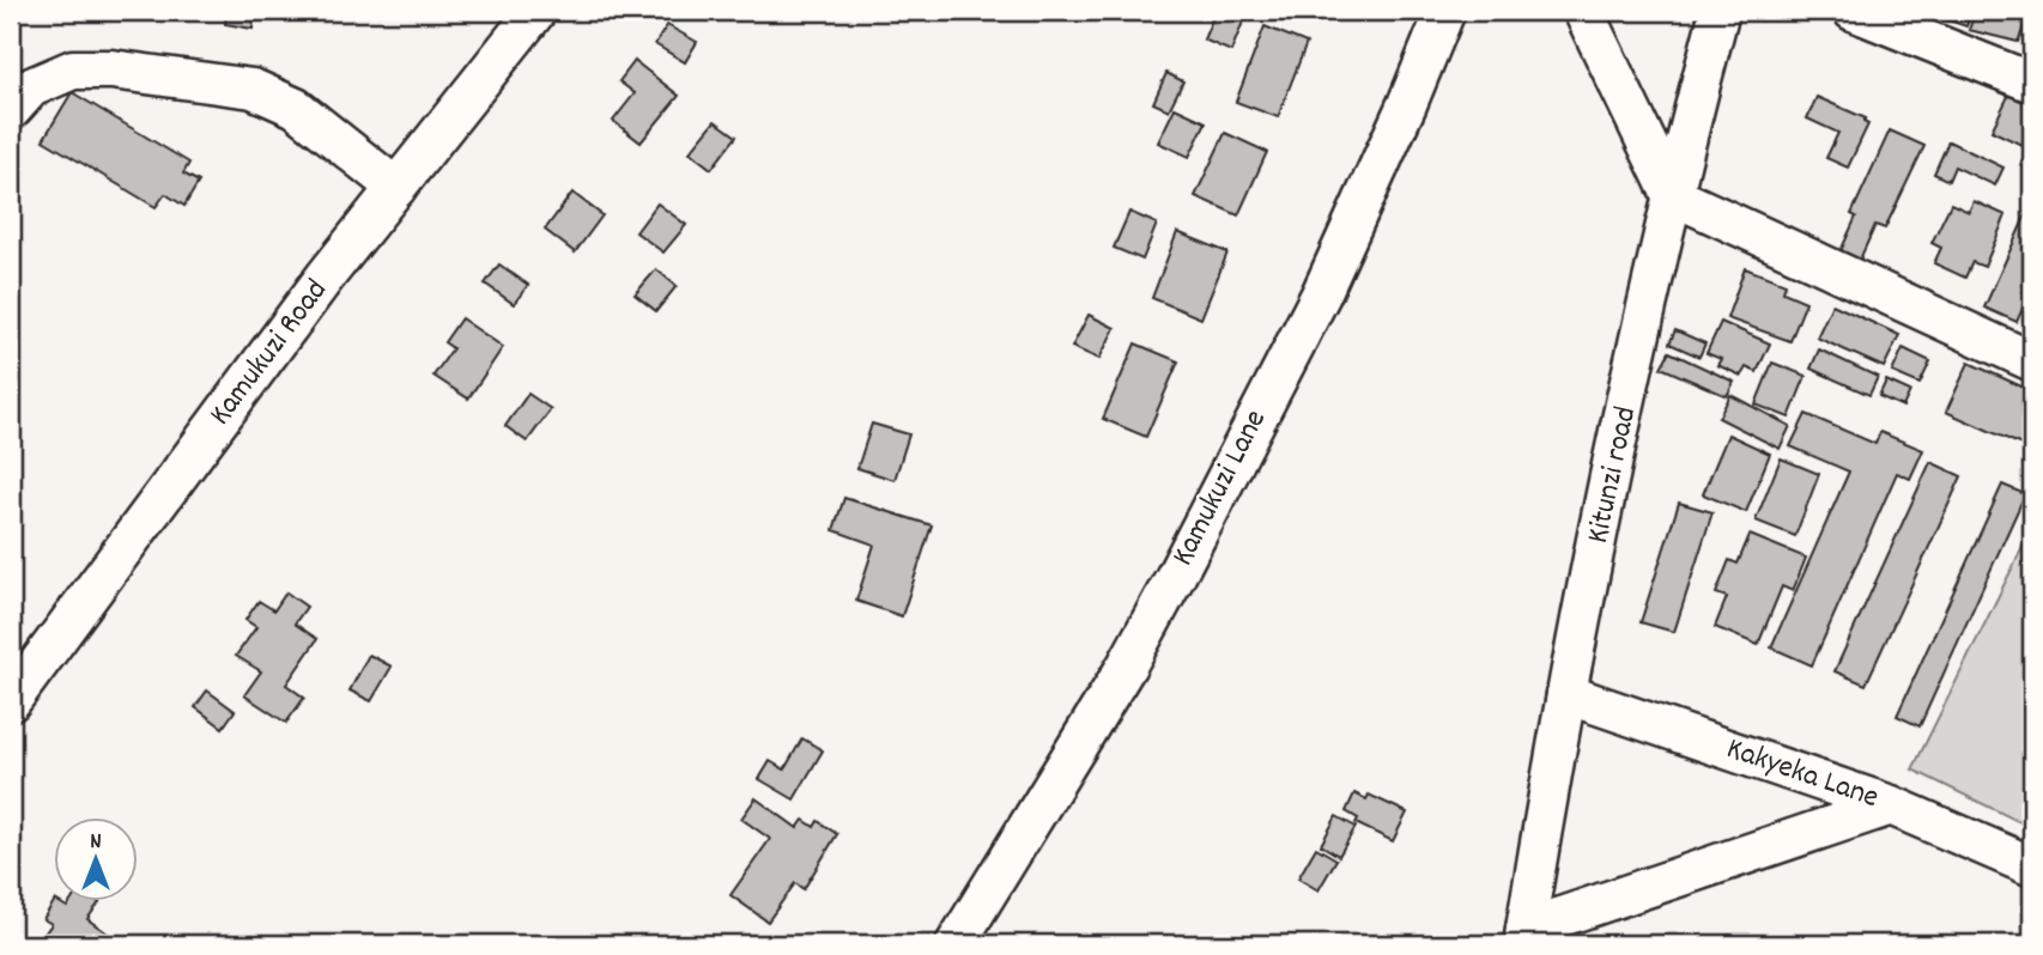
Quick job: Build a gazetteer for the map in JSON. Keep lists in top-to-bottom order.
{
  "streets": {
    "street": [
      "Kamukuzi Road",
      "Kitunzi road",
      "Kamukuzi Lane",
      "Kakyeka Lane"
    ]
  },
  "crossings": [
    ["Kitunzi road", "Kakyeka Lane"]
  ],
  "north": "top"
}
